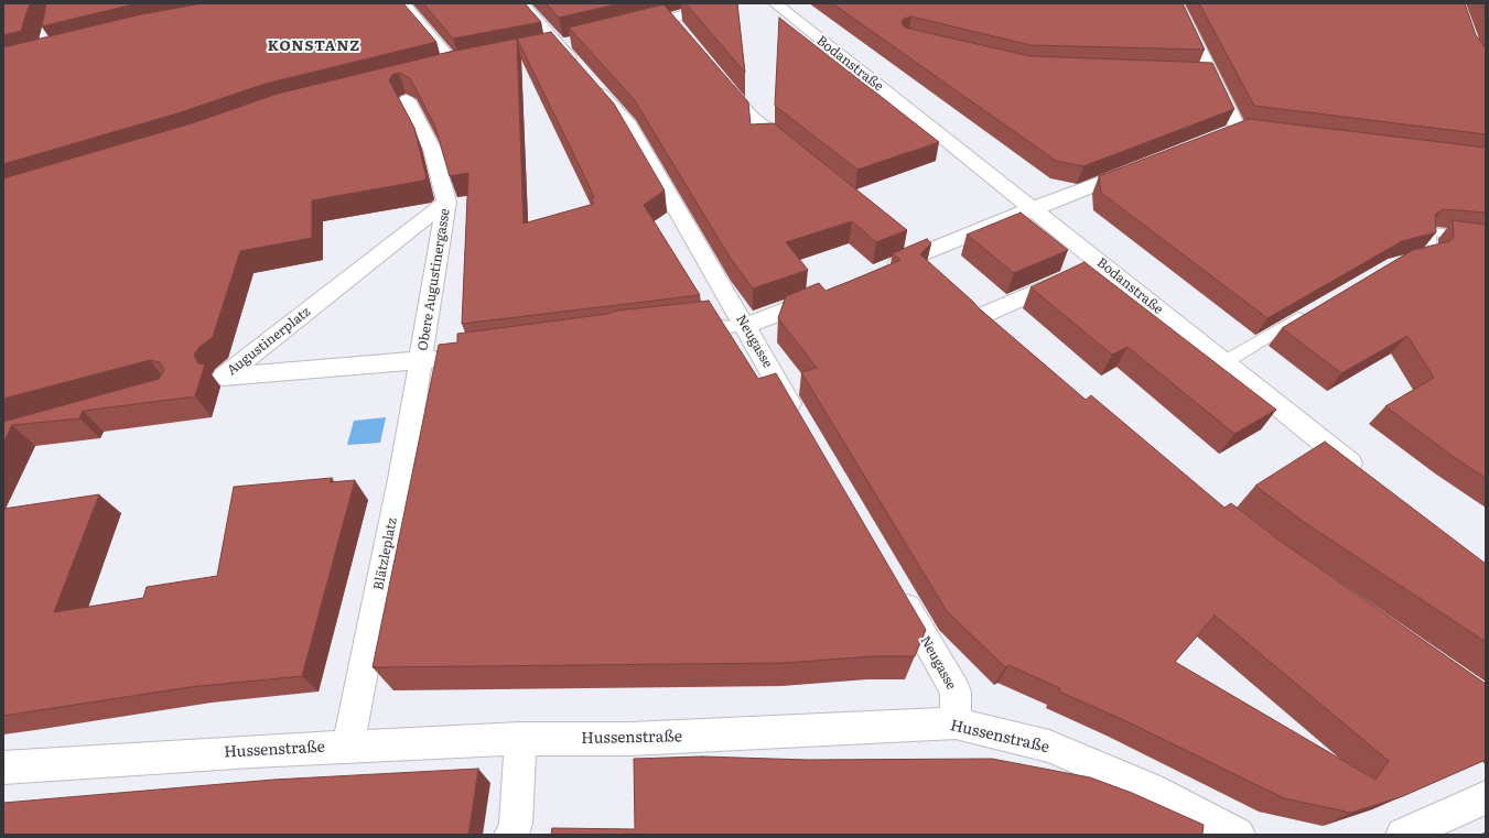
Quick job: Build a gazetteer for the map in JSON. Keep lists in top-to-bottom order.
{
  "streets": {
    "street": [
      "Bodanstraße",
      "Obere Augustinergasse",
      "Augustinerplatz",
      "Neugasse",
      "Blätzleplatz",
      "Hussenstraße"
    ]
  },
  "crossings": [
    ["Obere Augustinergasse", "Augustinerplatz"],
    ["Obere Augustinergasse", "Blätzleplatz"],
    ["Augustinerplatz", "Blätzleplatz"],
    ["Neugasse", "Hussenstraße"],
    ["Blätzleplatz", "Hussenstraße"]
  ],
  "districts": ["KONSTANZ"]
}
